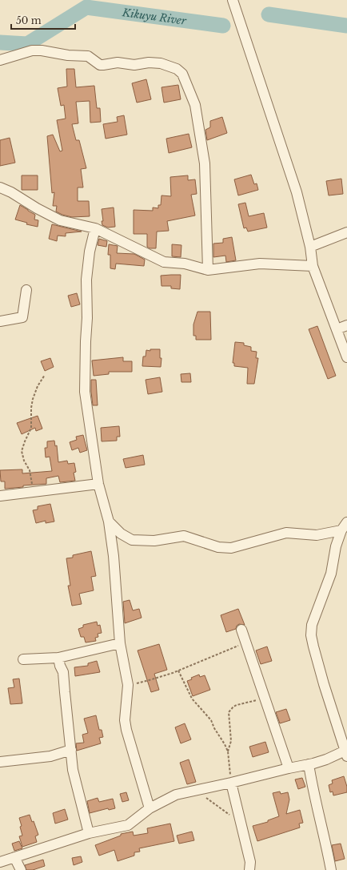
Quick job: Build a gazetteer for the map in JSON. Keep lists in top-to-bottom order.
{
  "water": ["Kikuyu River"],
  "scale_bar": "50 m"
}
